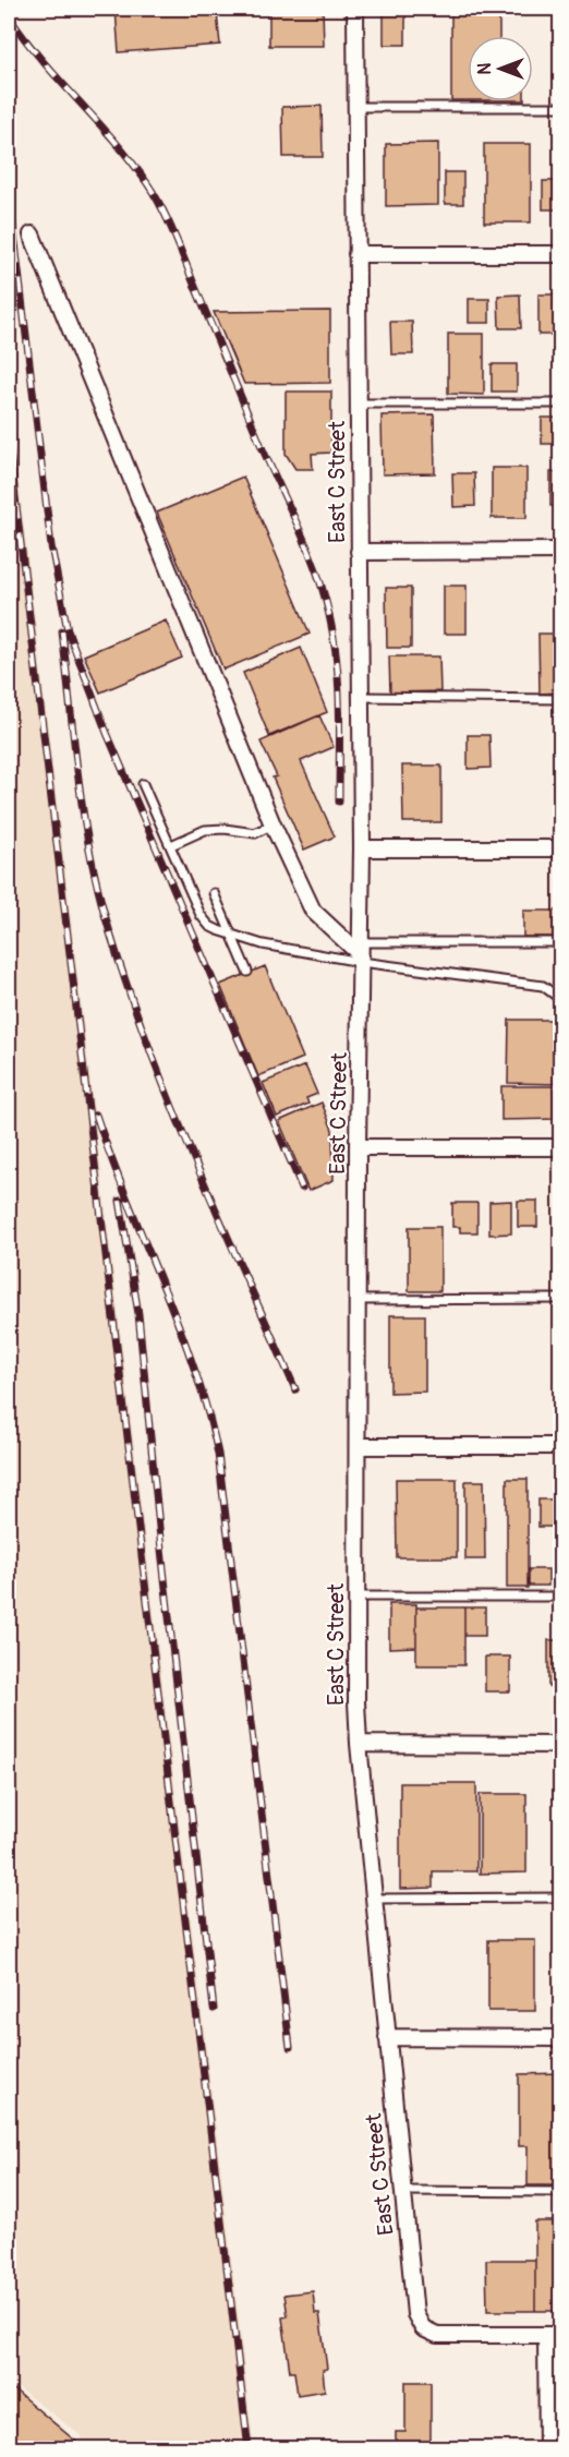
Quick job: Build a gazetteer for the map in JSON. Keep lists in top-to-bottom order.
{
  "streets": {
    "street": ["East C Street"]
  },
  "north": "left"
}
